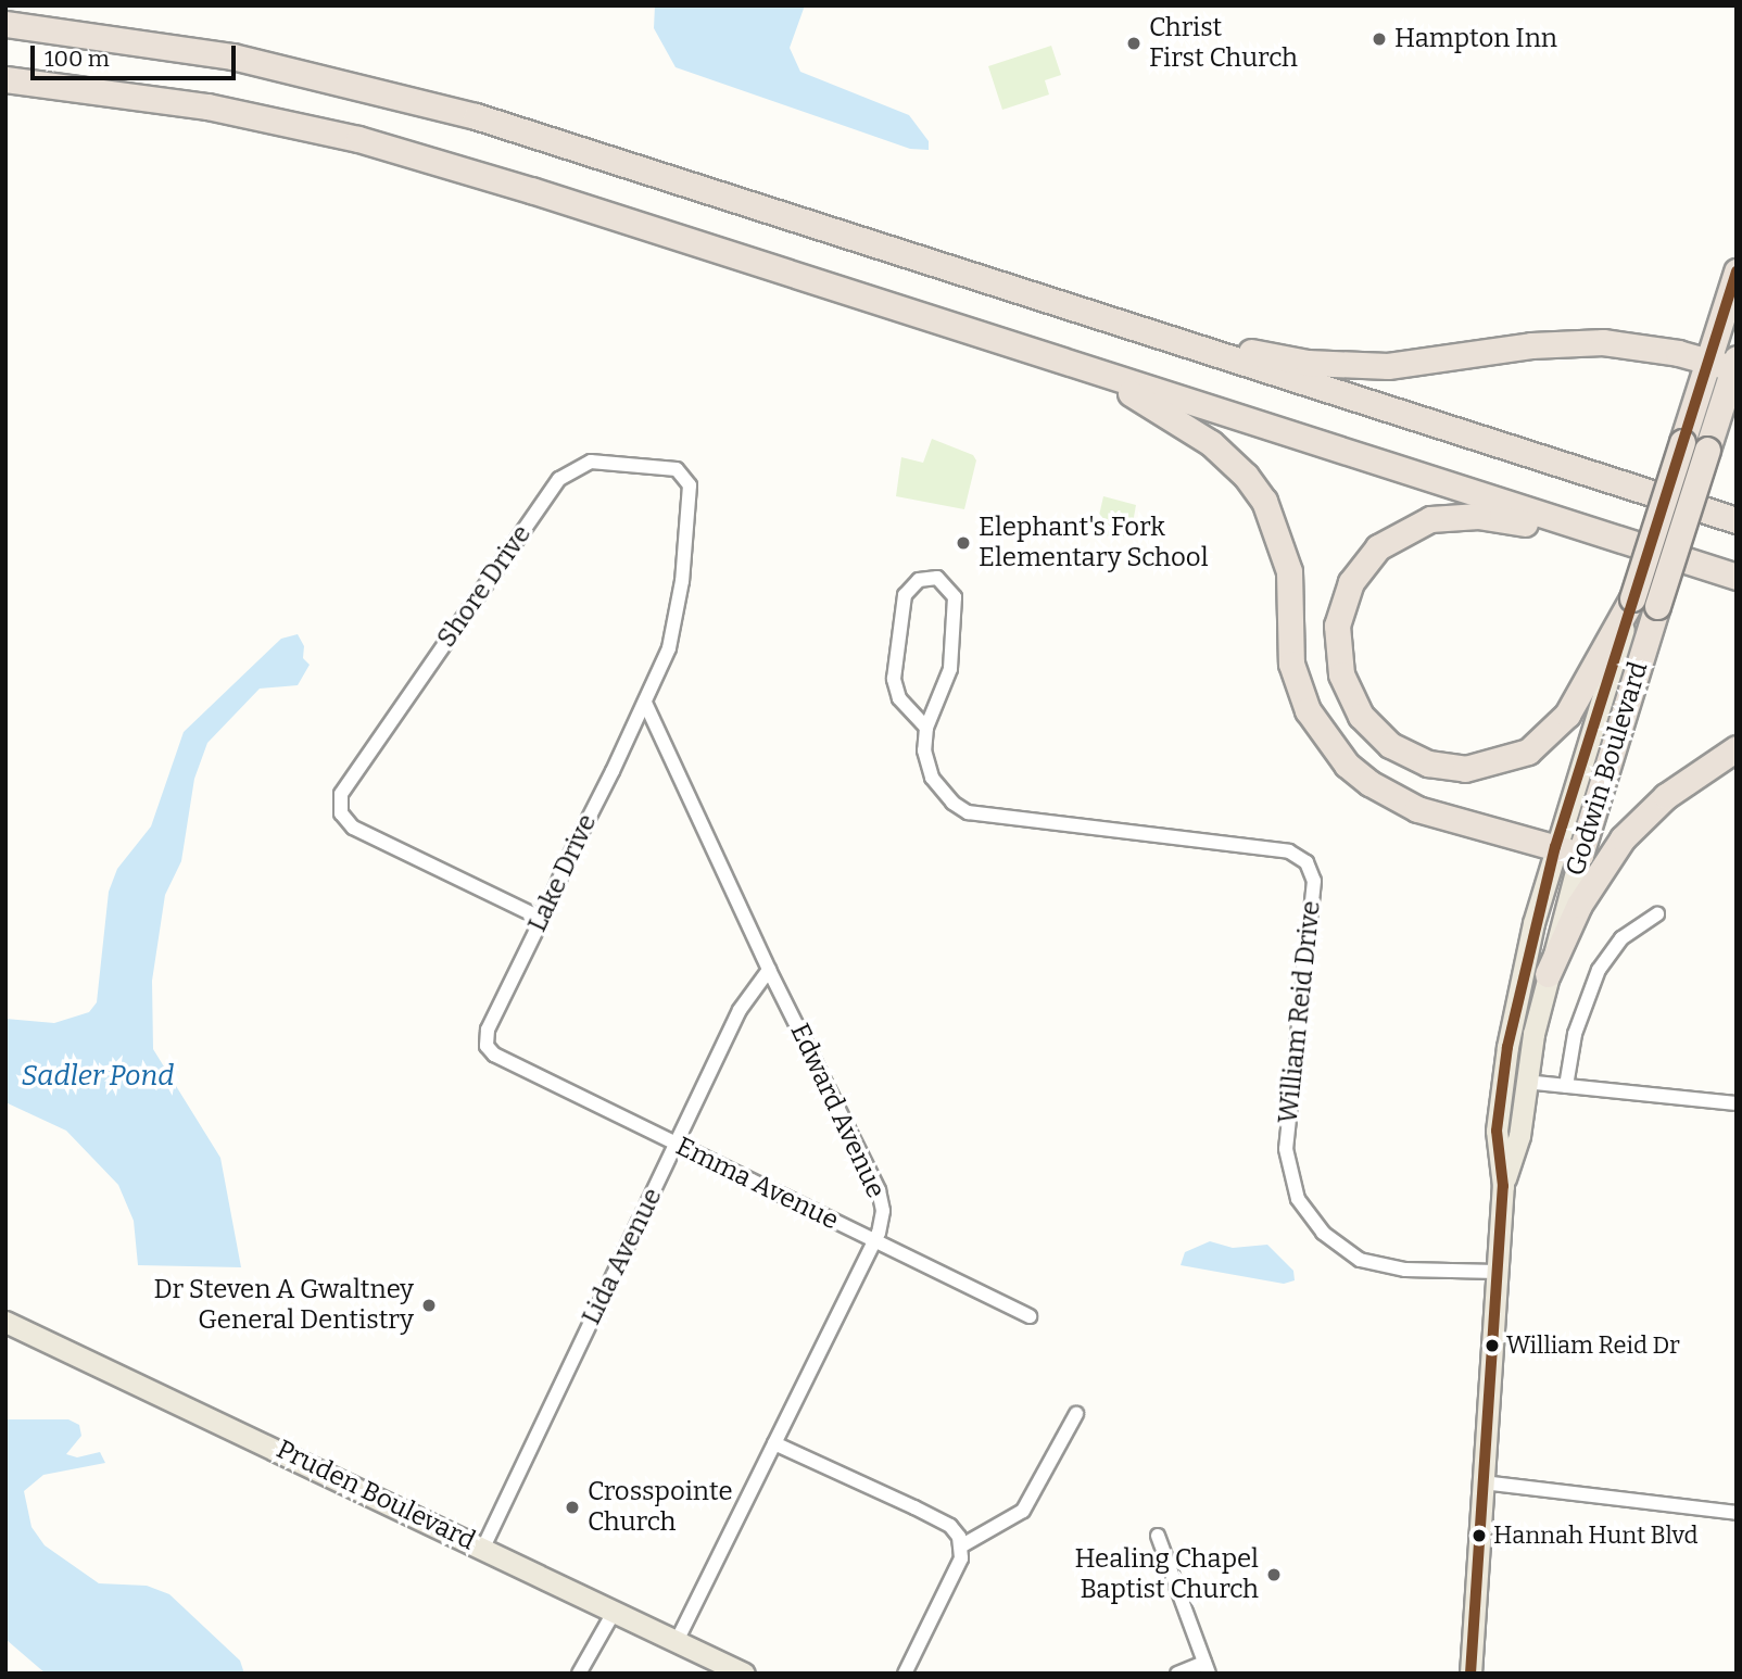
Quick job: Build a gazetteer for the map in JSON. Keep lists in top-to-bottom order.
{
  "streets": {
    "highway": ["Godwin Boulevard"],
    "main road": ["Pruden Boulevard"],
    "street": [
      "Shore Drive",
      "Lake Drive",
      "William Reid Drive",
      "Edward Avenue",
      "Emma Avenue",
      "Lida Avenue"
    ]
  },
  "crossings": [
    ["Shore Drive", "Lake Drive"],
    ["Shore Drive", "Edward Avenue"],
    ["Godwin Boulevard", "William Reid Drive"],
    ["Lake Drive", "Edward Avenue"],
    ["Lake Drive", "Emma Avenue"],
    ["Edward Avenue", "Emma Avenue"],
    ["Edward Avenue", "Lida Avenue"],
    ["Edward Avenue", "Pruden Boulevard"],
    ["Emma Avenue", "Lida Avenue"],
    ["Lida Avenue", "Pruden Boulevard"]
  ],
  "water": ["Sadler Pond"],
  "places": [
    "Hampton Inn",
    "Christ First Church",
    "Elephant's Fork Elementary School",
    "Dr Steven A Gwaltney General Dentistry",
    "William Reid Dr",
    "Crosspointe Church",
    "Hannah Hunt Blvd",
    "Healing Chapel Baptist Church"
  ],
  "scale_bar": "100 m"
}
